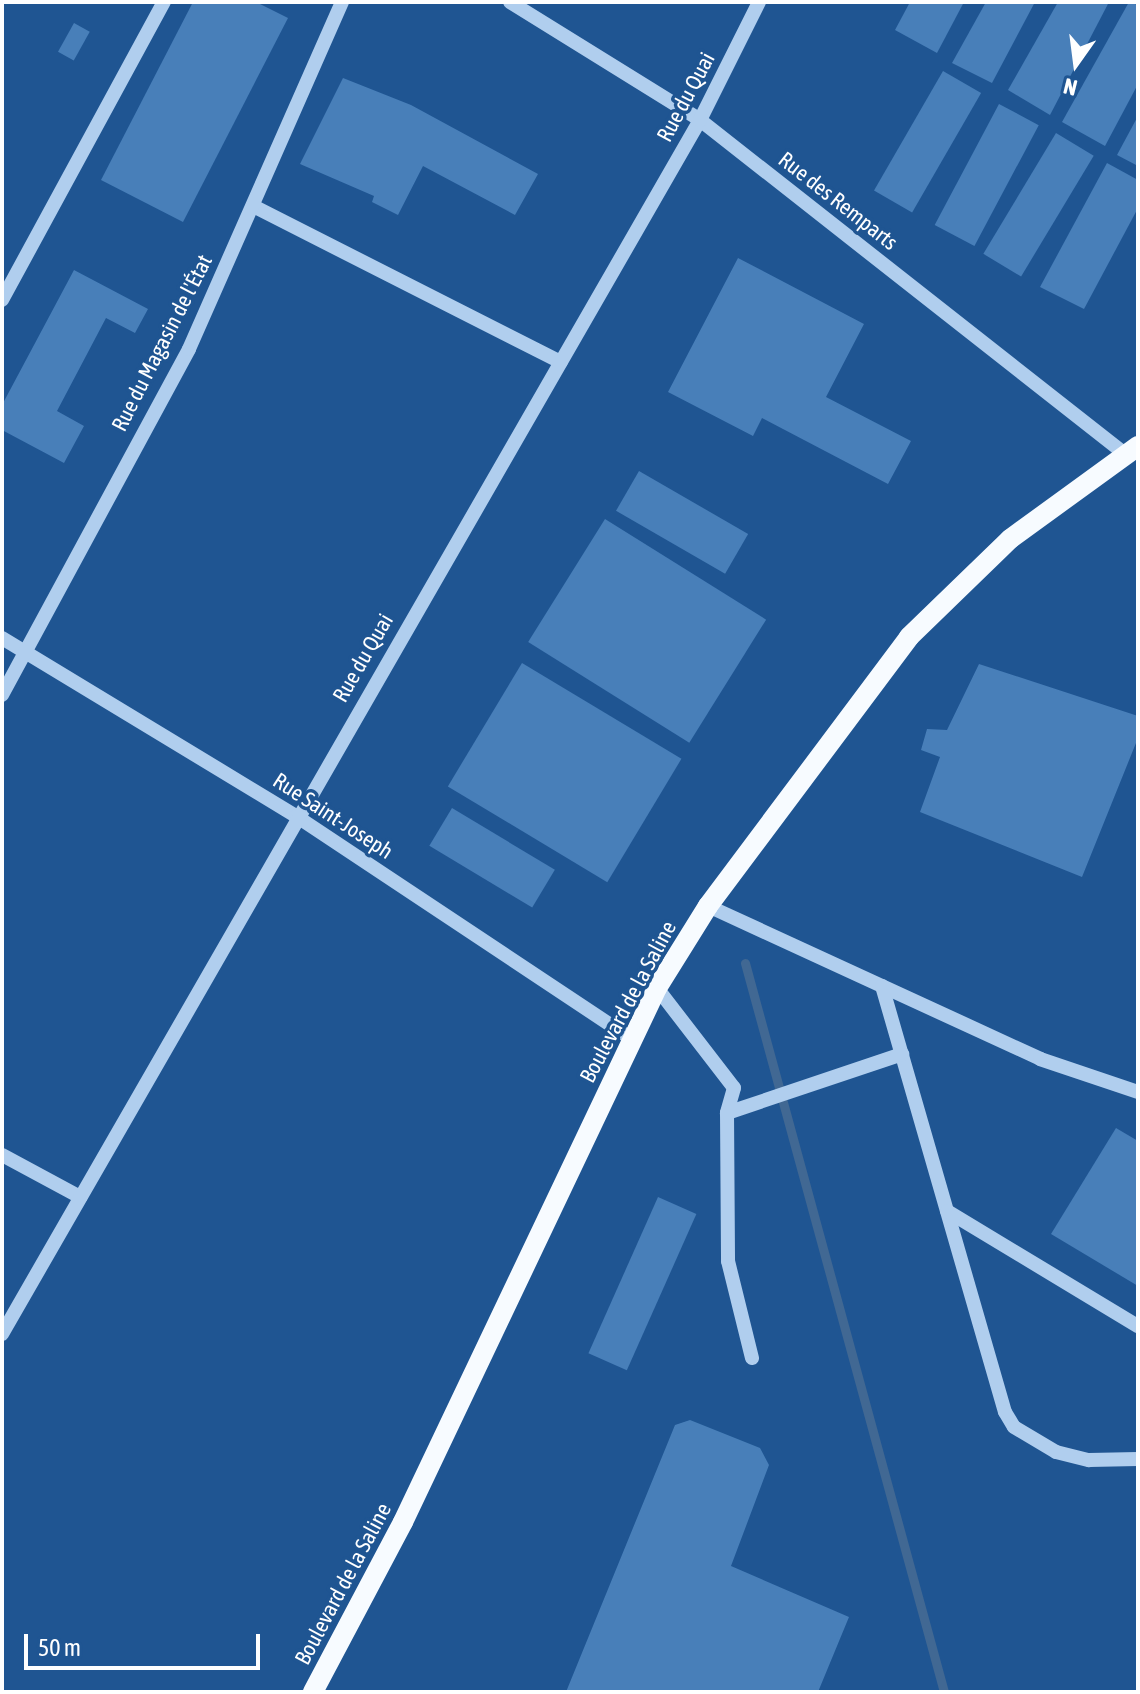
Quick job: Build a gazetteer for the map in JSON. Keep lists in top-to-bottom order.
{
  "streets": {
    "main road": ["Boulevard de la Saline"],
    "street": [
      "Rue du Quai",
      "Rue des Remparts",
      "Rue du Magasin de l'État",
      "Rue Saint-Joseph"
    ]
  },
  "crossings": [
    ["Rue du Quai", "Rue des Remparts"],
    ["Rue du Quai", "Rue Saint-Joseph"],
    ["Rue des Remparts", "Boulevard de la Saline"],
    ["Rue du Magasin de l'État", "Rue Saint-Joseph"],
    ["Rue Saint-Joseph", "Boulevard de la Saline"]
  ],
  "scale_bar": "50 m",
  "north": "bottom"
}
